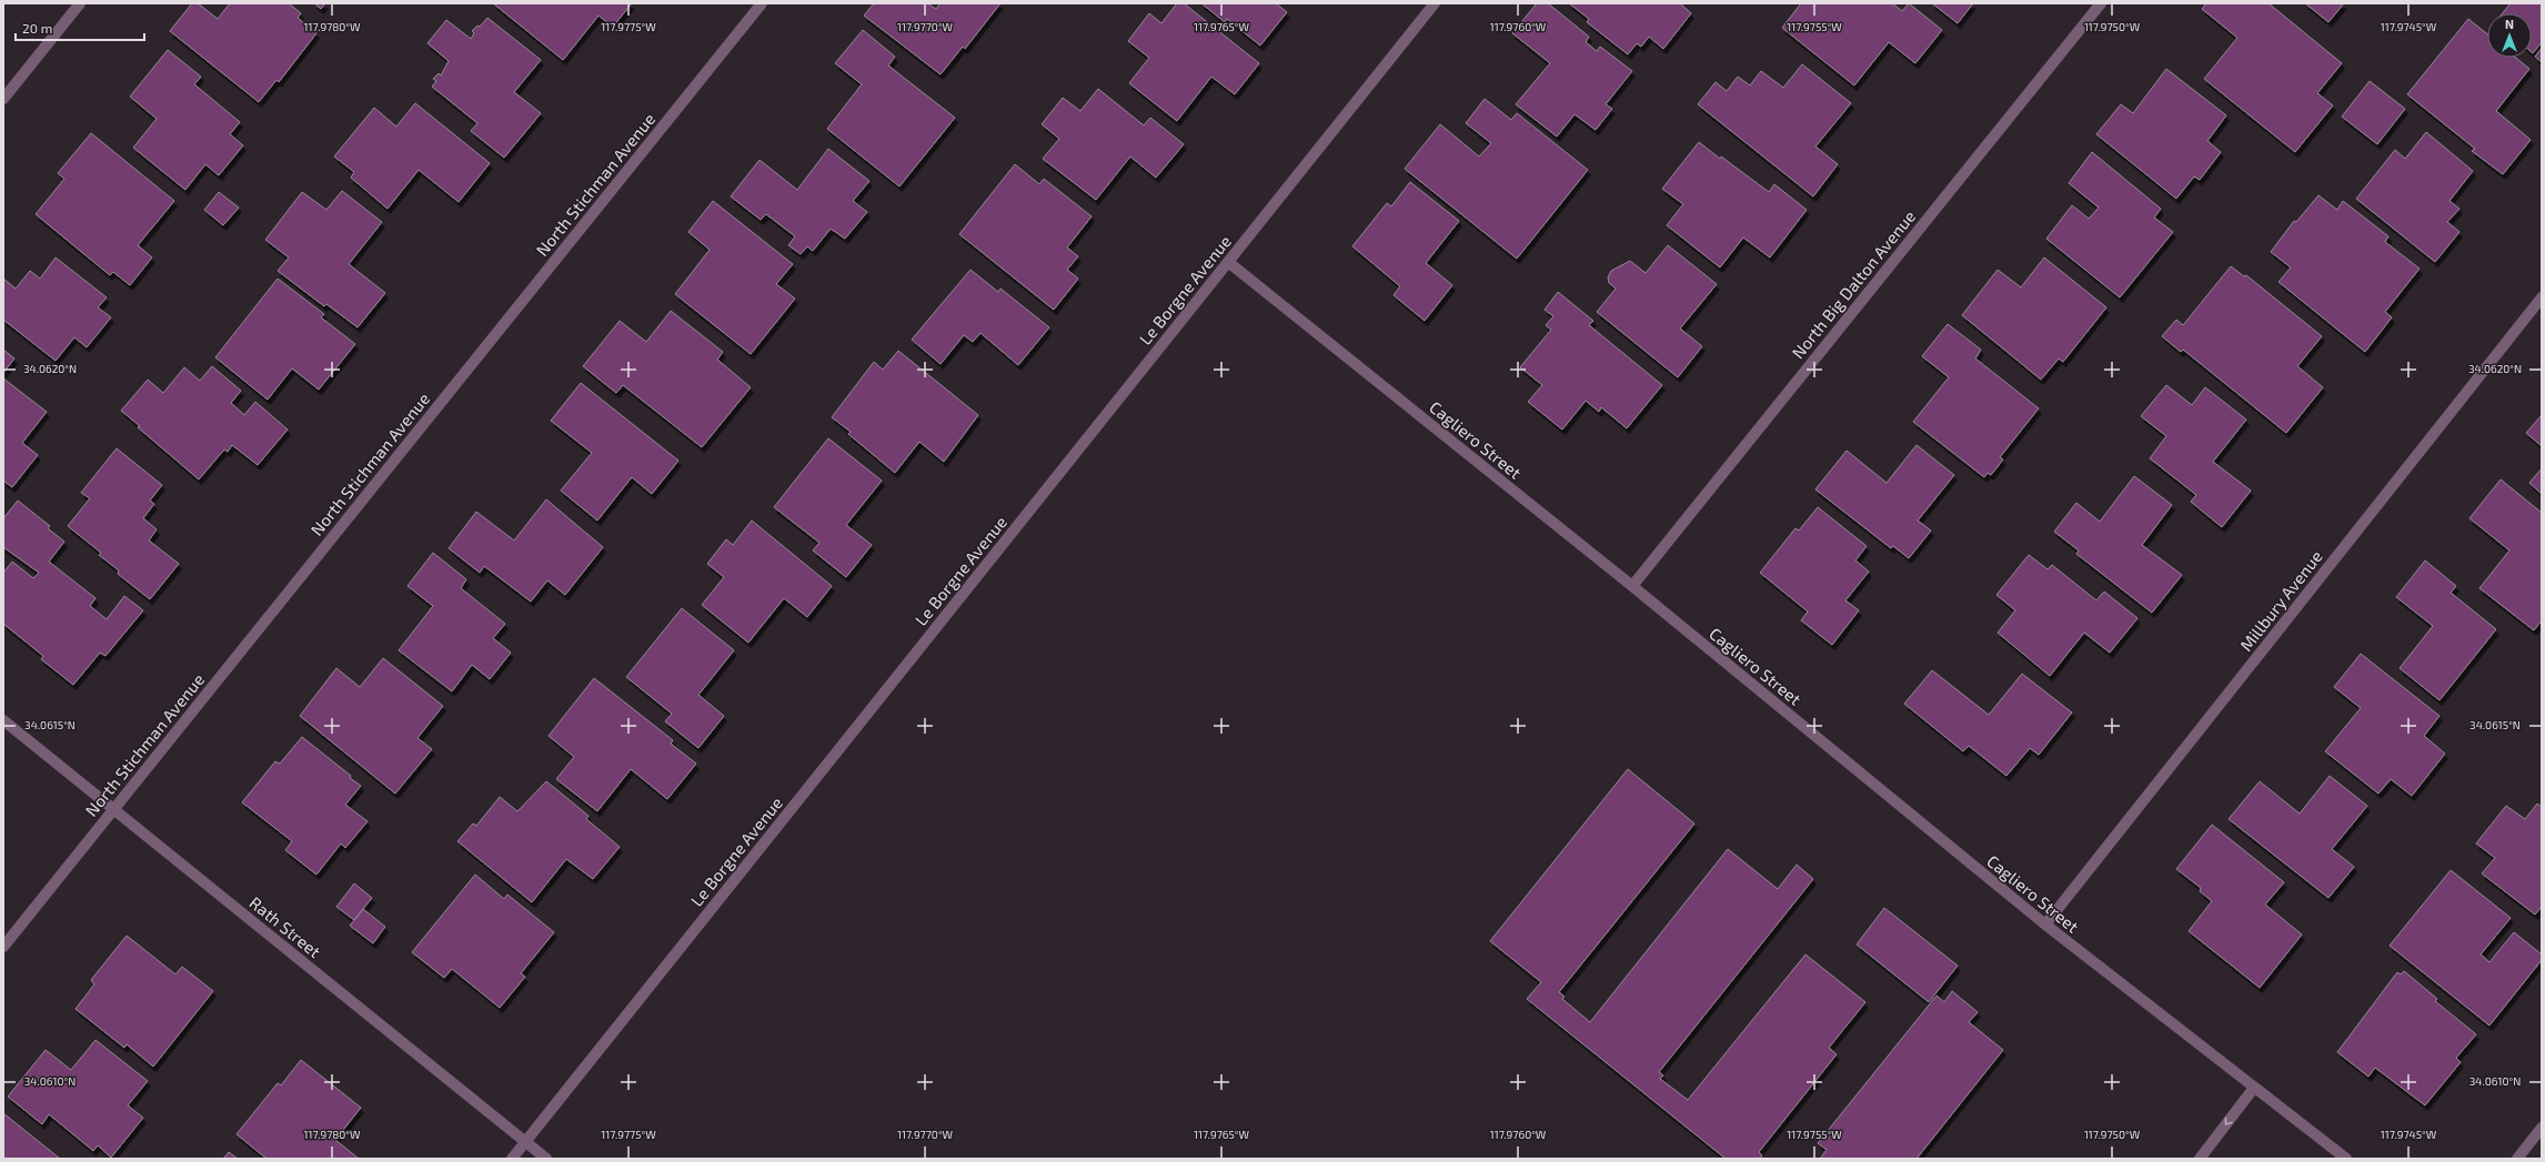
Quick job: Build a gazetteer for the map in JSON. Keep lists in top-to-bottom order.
{
  "streets": {
    "street": [
      "North Stichman Avenue",
      "North Big Dalton Avenue",
      "Le Borgne Avenue",
      "Cagliero Street",
      "Millbury Avenue",
      "Rath Street"
    ]
  },
  "crossings": [
    ["North Stichman Avenue", "Rath Street"],
    ["North Big Dalton Avenue", "Cagliero Street"],
    ["Le Borgne Avenue", "Cagliero Street"],
    ["Le Borgne Avenue", "Rath Street"],
    ["Cagliero Street", "Millbury Avenue"]
  ],
  "scale_bar": "20 m",
  "north": "top",
  "coordinates": [
    "117.9780°W",
    "117.9775°W",
    "117.9770°W",
    "117.9765°W",
    "117.9760°W",
    "117.9755°W",
    "117.9750°W",
    "117.9745°W",
    "34.0620°N",
    "34.0615°N",
    "34.0610°N"
  ]
}
